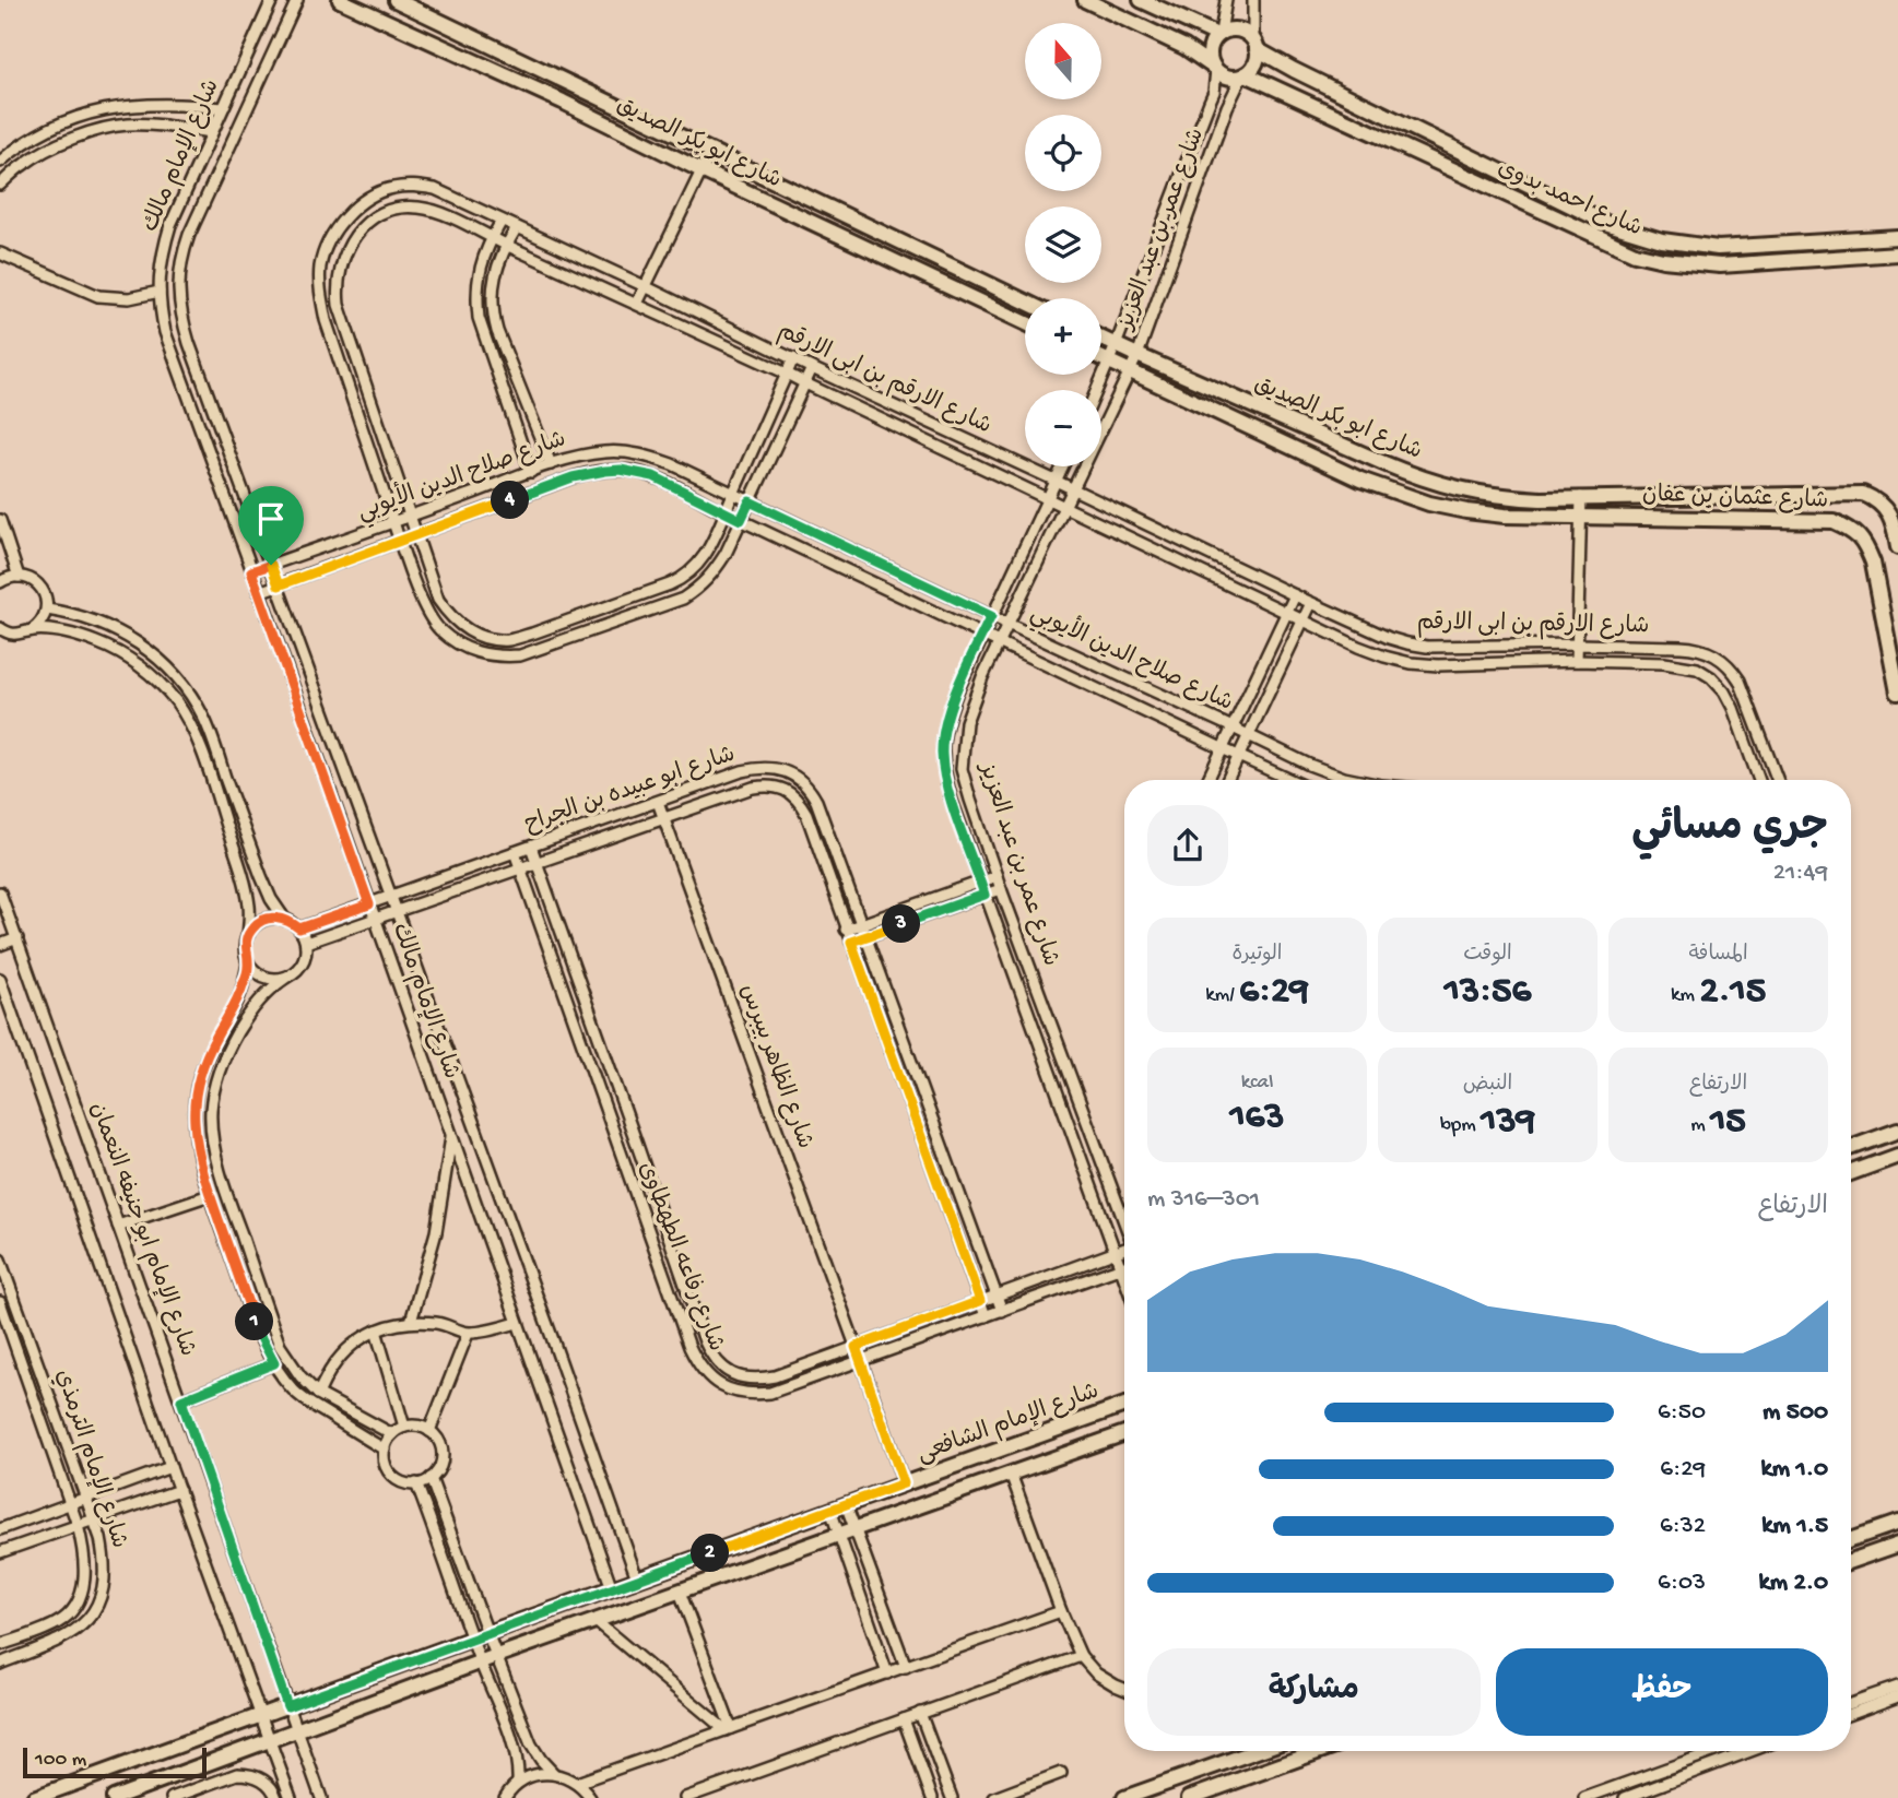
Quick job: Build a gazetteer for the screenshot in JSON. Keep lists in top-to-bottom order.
{
  "streets": {
    "street": [
      "شارع ابو بكر الصديق",
      "شارع الإمام مالك",
      "شارع احمد بدوى",
      "شارع عمر بن عبد العزيز",
      "شارع الارقم بن ابى الارقم",
      "شارع صلاح الدين الأيوبي",
      "شارع عثمان بن عفان",
      "شارع ابو عبيده بن الجراح",
      "شارع الظاهر بيبرس",
      "شارع الإمام ابو حنيفه النعمان",
      "شارع رفاعه الطهطاوى",
      "شارع الإمام الشافعى",
      "شارع الإمام الترمذي"
    ]
  },
  "crossings": [
    ["شارع ابو بكر الصديق", "شارع عمر بن عبد العزيز"],
    ["شارع ابو بكر الصديق", "شارع عثمان بن عفان"],
    ["شارع الإمام مالك", "شارع صلاح الدين الأيوبي"],
    ["شارع الإمام مالك", "شارع ابو عبيده بن الجراح"],
    ["شارع الإمام مالك", "شارع الإمام الشافعى"],
    ["شارع احمد بدوى", "شارع عمر بن عبد العزيز"],
    ["شارع عمر بن عبد العزيز", "شارع الارقم بن ابى الارقم"],
    ["شارع عمر بن عبد العزيز", "شارع صلاح الدين الأيوبي"],
    ["شارع عمر بن عبد العزيز", "شارع رفاعه الطهطاوى"],
    ["شارع الارقم بن ابى الارقم", "شارع صلاح الدين الأيوبي"],
    ["شارع ابو عبيده بن الجراح", "شارع الظاهر بيبرس"],
    ["شارع ابو عبيده بن الجراح", "شارع رفاعه الطهطاوى"],
    ["شارع الظاهر بيبرس", "شارع رفاعه الطهطاوى"],
    ["شارع الظاهر بيبرس", "شارع الإمام الشافعى"],
    ["شارع الإمام ابو حنيفه النعمان", "شارع الإمام الشافعى"]
  ],
  "scale_bar": "100 m",
  "north": "top",
  "page": {
    "map_buttons": ["+", "−"],
    "pins": [
      "4",
      "3",
      "1",
      "2"
    ],
    "heading": ["جري مسائي", "21:49"],
    "stats": [
      ["المسافة", "2.15 km"],
      ["الوقت", "13:56"],
      ["الوتيرة", "6:29 /km"],
      ["الارتفاع", "15 m"],
      ["النبض", "139 bpm"],
      ["kcal", "163"]
    ],
    "chart": ["الارتفاع", "301–316 m"],
    "list": [
      {
        "name": "500 m",
        "note": "6:50"
      },
      {
        "name": "1.0 km",
        "note": "6:29"
      },
      {
        "name": "1.5 km",
        "note": "6:32"
      },
      {
        "name": "2.0 km",
        "note": "6:03"
      }
    ],
    "buttons": ["حفظ", "مشاركة"],
    "scale": "100 m"
  }
}
